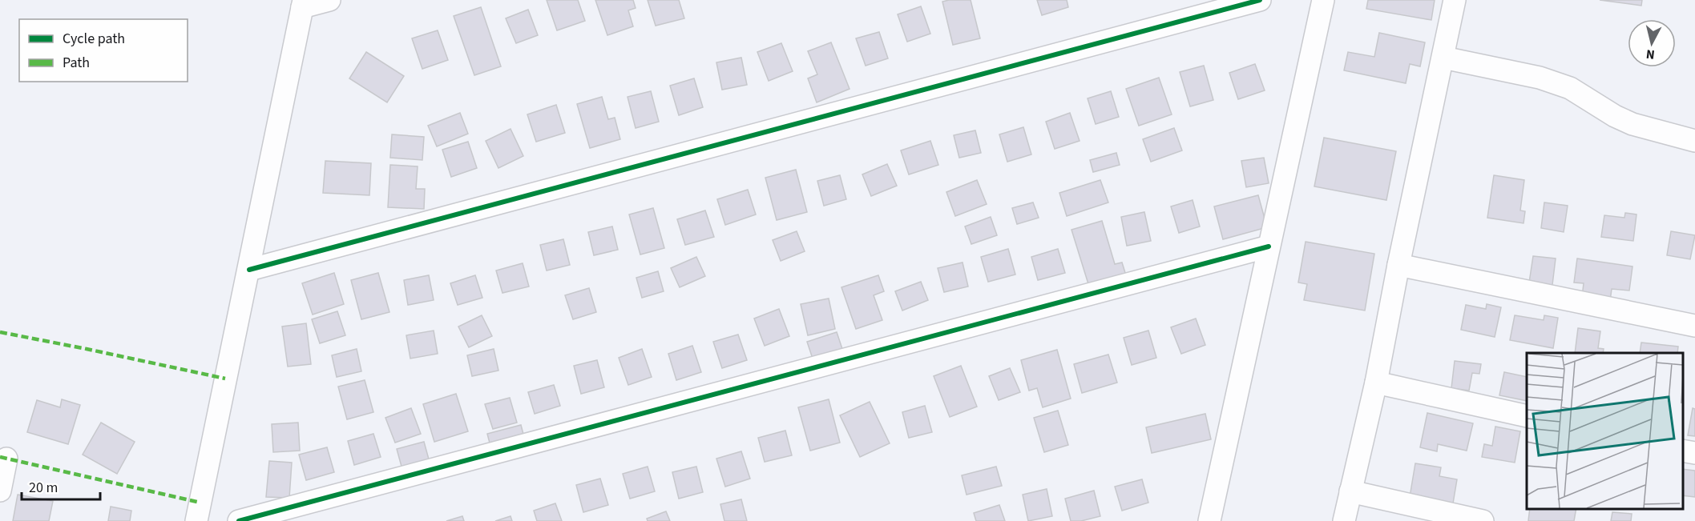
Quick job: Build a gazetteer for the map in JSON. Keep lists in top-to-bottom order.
{
  "legend": ["Cycle path", "Path"],
  "scale_bar": "20 m",
  "north": "bottom"
}
